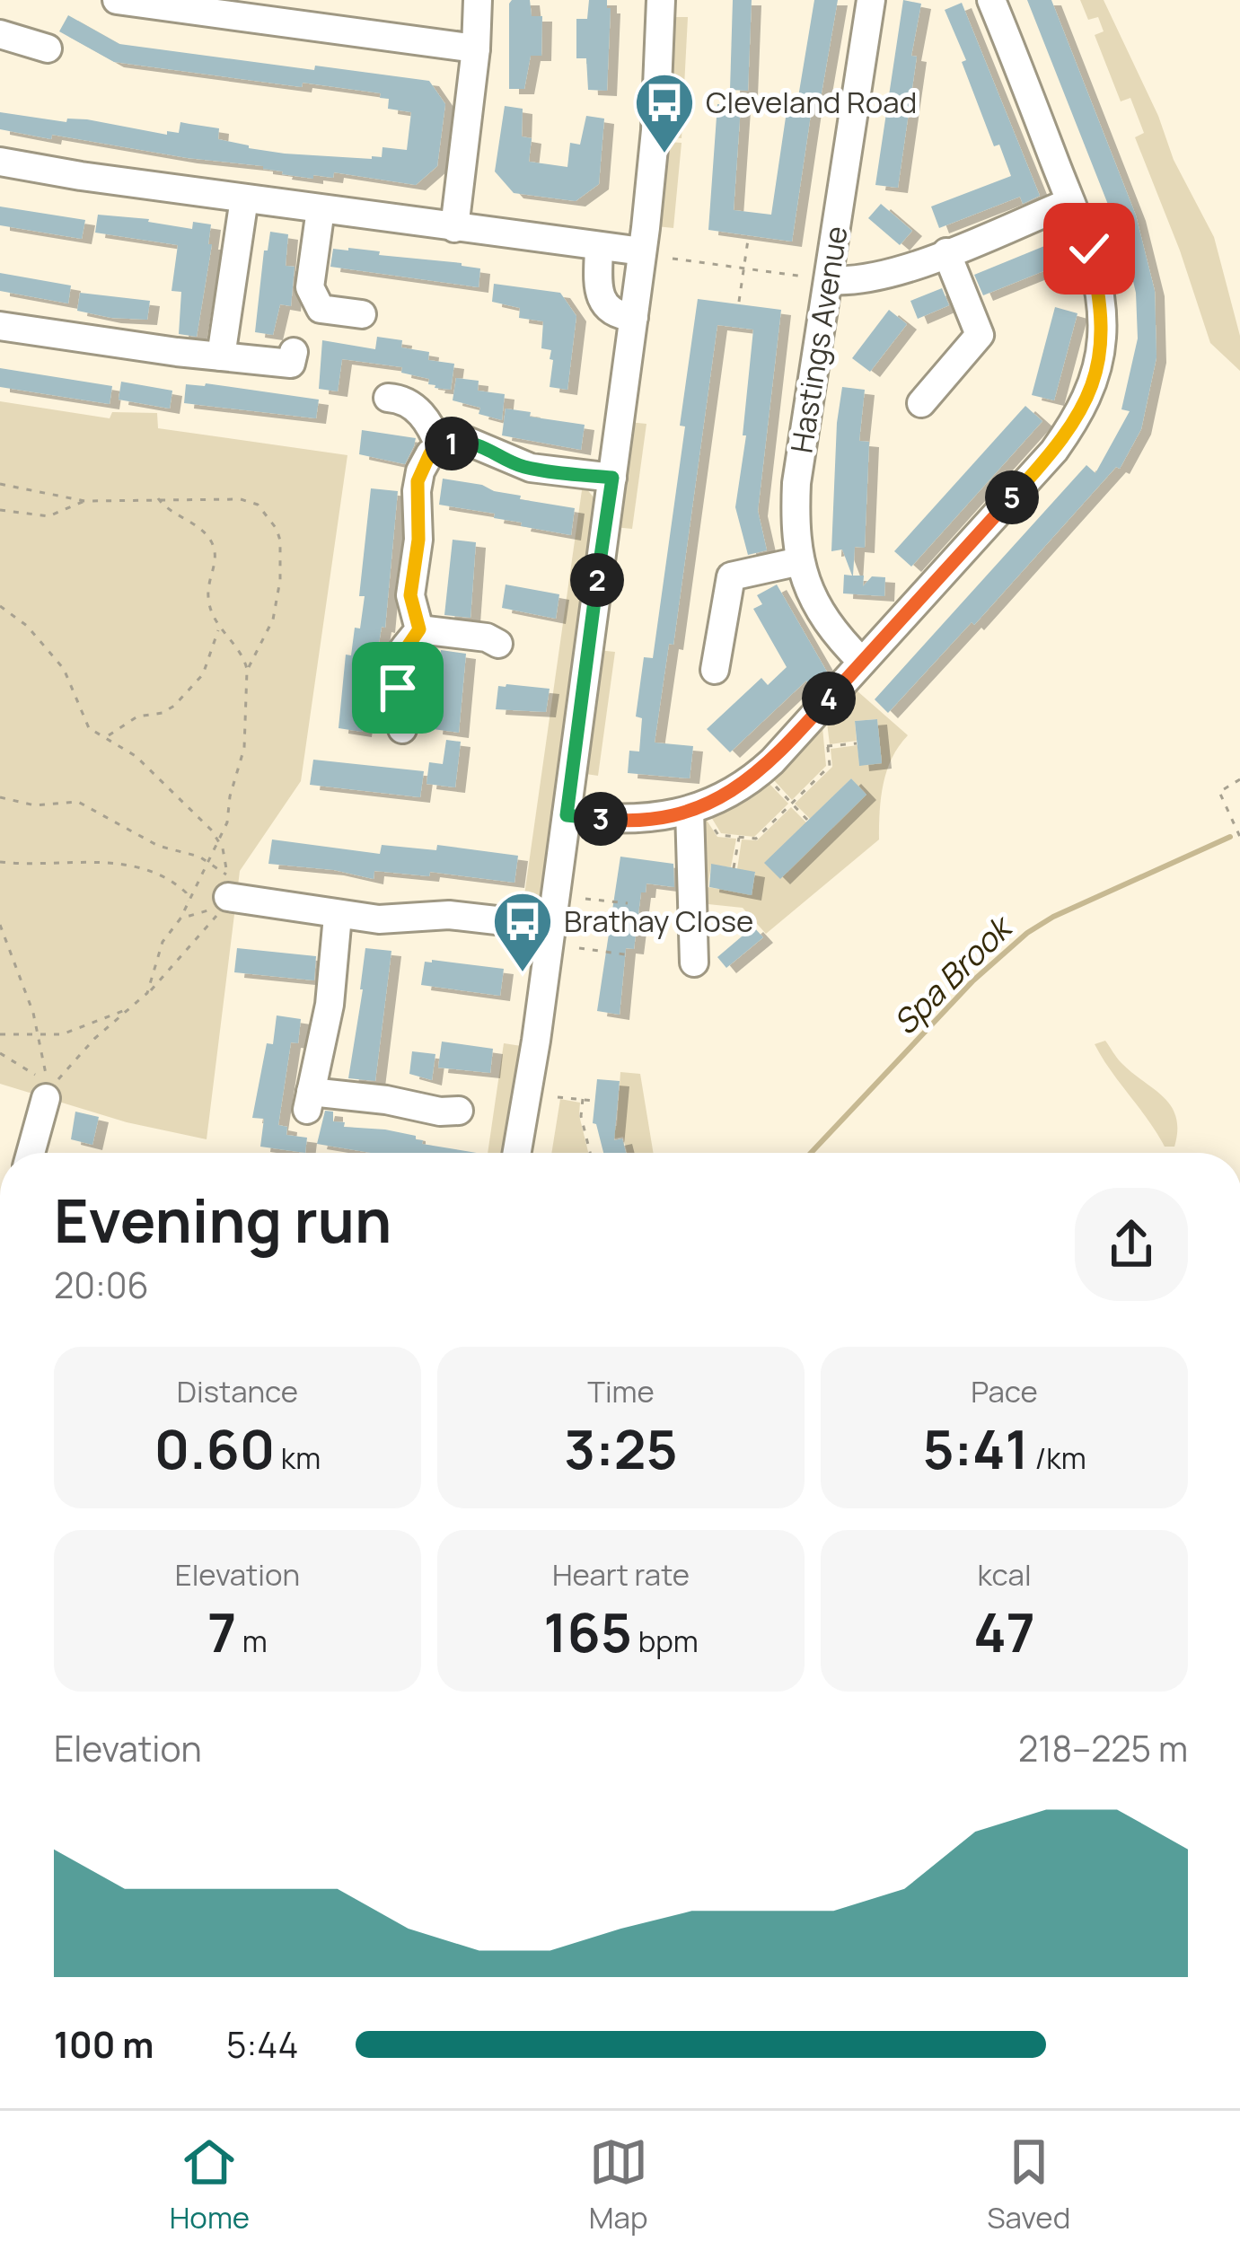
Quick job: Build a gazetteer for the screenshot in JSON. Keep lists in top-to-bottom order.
{
  "streets": {
    "street": ["Hastings Avenue"]
  },
  "water": ["Spa Brook"],
  "places": {
    "bus stop": ["Cleveland Road", "Brathay Close"]
  },
  "page": {
    "pins": [
      "1",
      "5",
      "2",
      "4",
      "3"
    ],
    "heading": ["Evening run", "20:06"],
    "stats": [
      ["Distance", "0.60 km"],
      ["Time", "3:25"],
      ["Pace", "5:41 /km"],
      ["Elevation", "7 m"],
      ["Heart rate", "165 bpm"],
      ["kcal", "47"]
    ],
    "chart": ["Elevation", "218–225 m"],
    "list": [
      {
        "name": "100 m",
        "note": "5:44"
      }
    ],
    "tabs": ["Home", "Map", "Saved"]
  }
}
